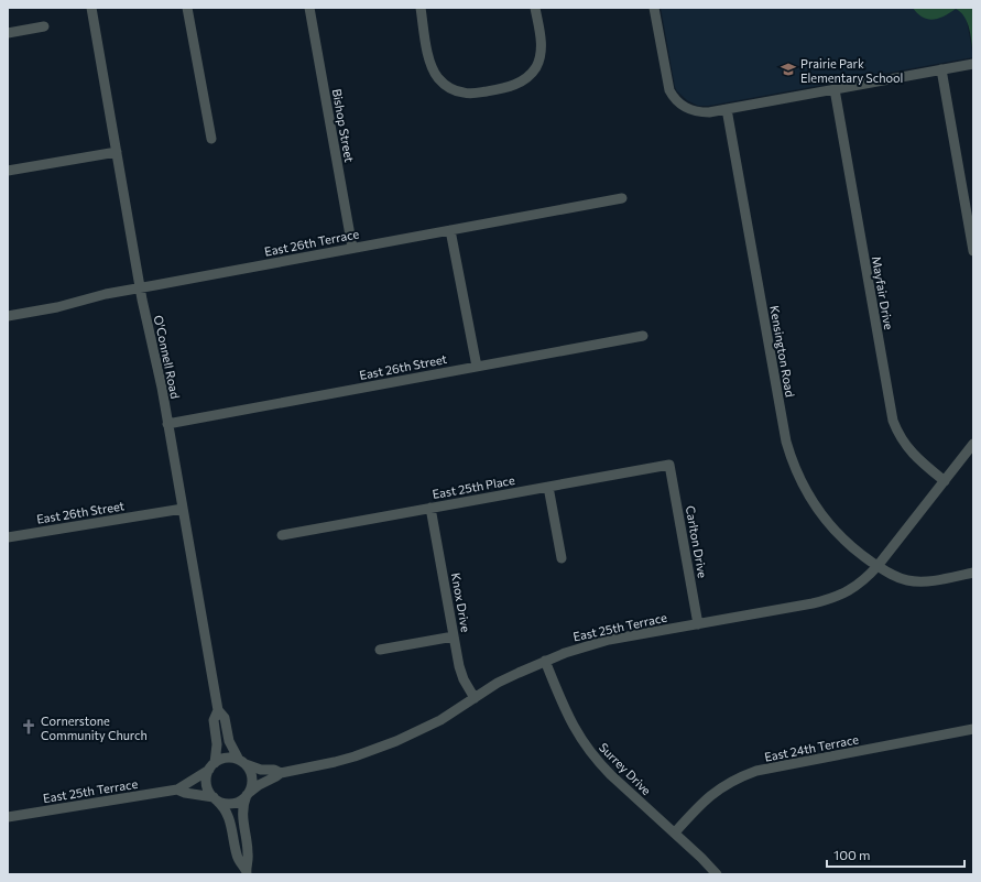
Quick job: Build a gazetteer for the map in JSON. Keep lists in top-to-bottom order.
{
  "streets": {
    "street": [
      "Bishop Street",
      "East 26th Terrace",
      "Mayfair Drive",
      "Kensington Road",
      "O'Connell Road",
      "East 26th Street",
      "East 25th Place",
      "Carlton Drive",
      "Knox Drive",
      "East 25th Terrace",
      "East 24th Terrace",
      "Surrey Drive"
    ]
  },
  "crossings": [
    ["Bishop Street", "East 26th Terrace"],
    ["East 26th Terrace", "O'Connell Road"],
    ["Mayfair Drive", "East 25th Terrace"],
    ["Kensington Road", "East 25th Terrace"],
    ["O'Connell Road", "East 26th Street"],
    ["O'Connell Road", "East 25th Terrace"],
    ["East 25th Place", "Carlton Drive"],
    ["East 25th Place", "Knox Drive"],
    ["Carlton Drive", "East 25th Terrace"],
    ["Knox Drive", "East 25th Terrace"],
    ["East 25th Terrace", "Surrey Drive"],
    ["East 24th Terrace", "Surrey Drive"]
  ],
  "places": {
    "school or university": ["Prairie Park Elementary School"],
    "church": ["Cornerstone Community Church"]
  },
  "scale_bar": "100 m"
}
